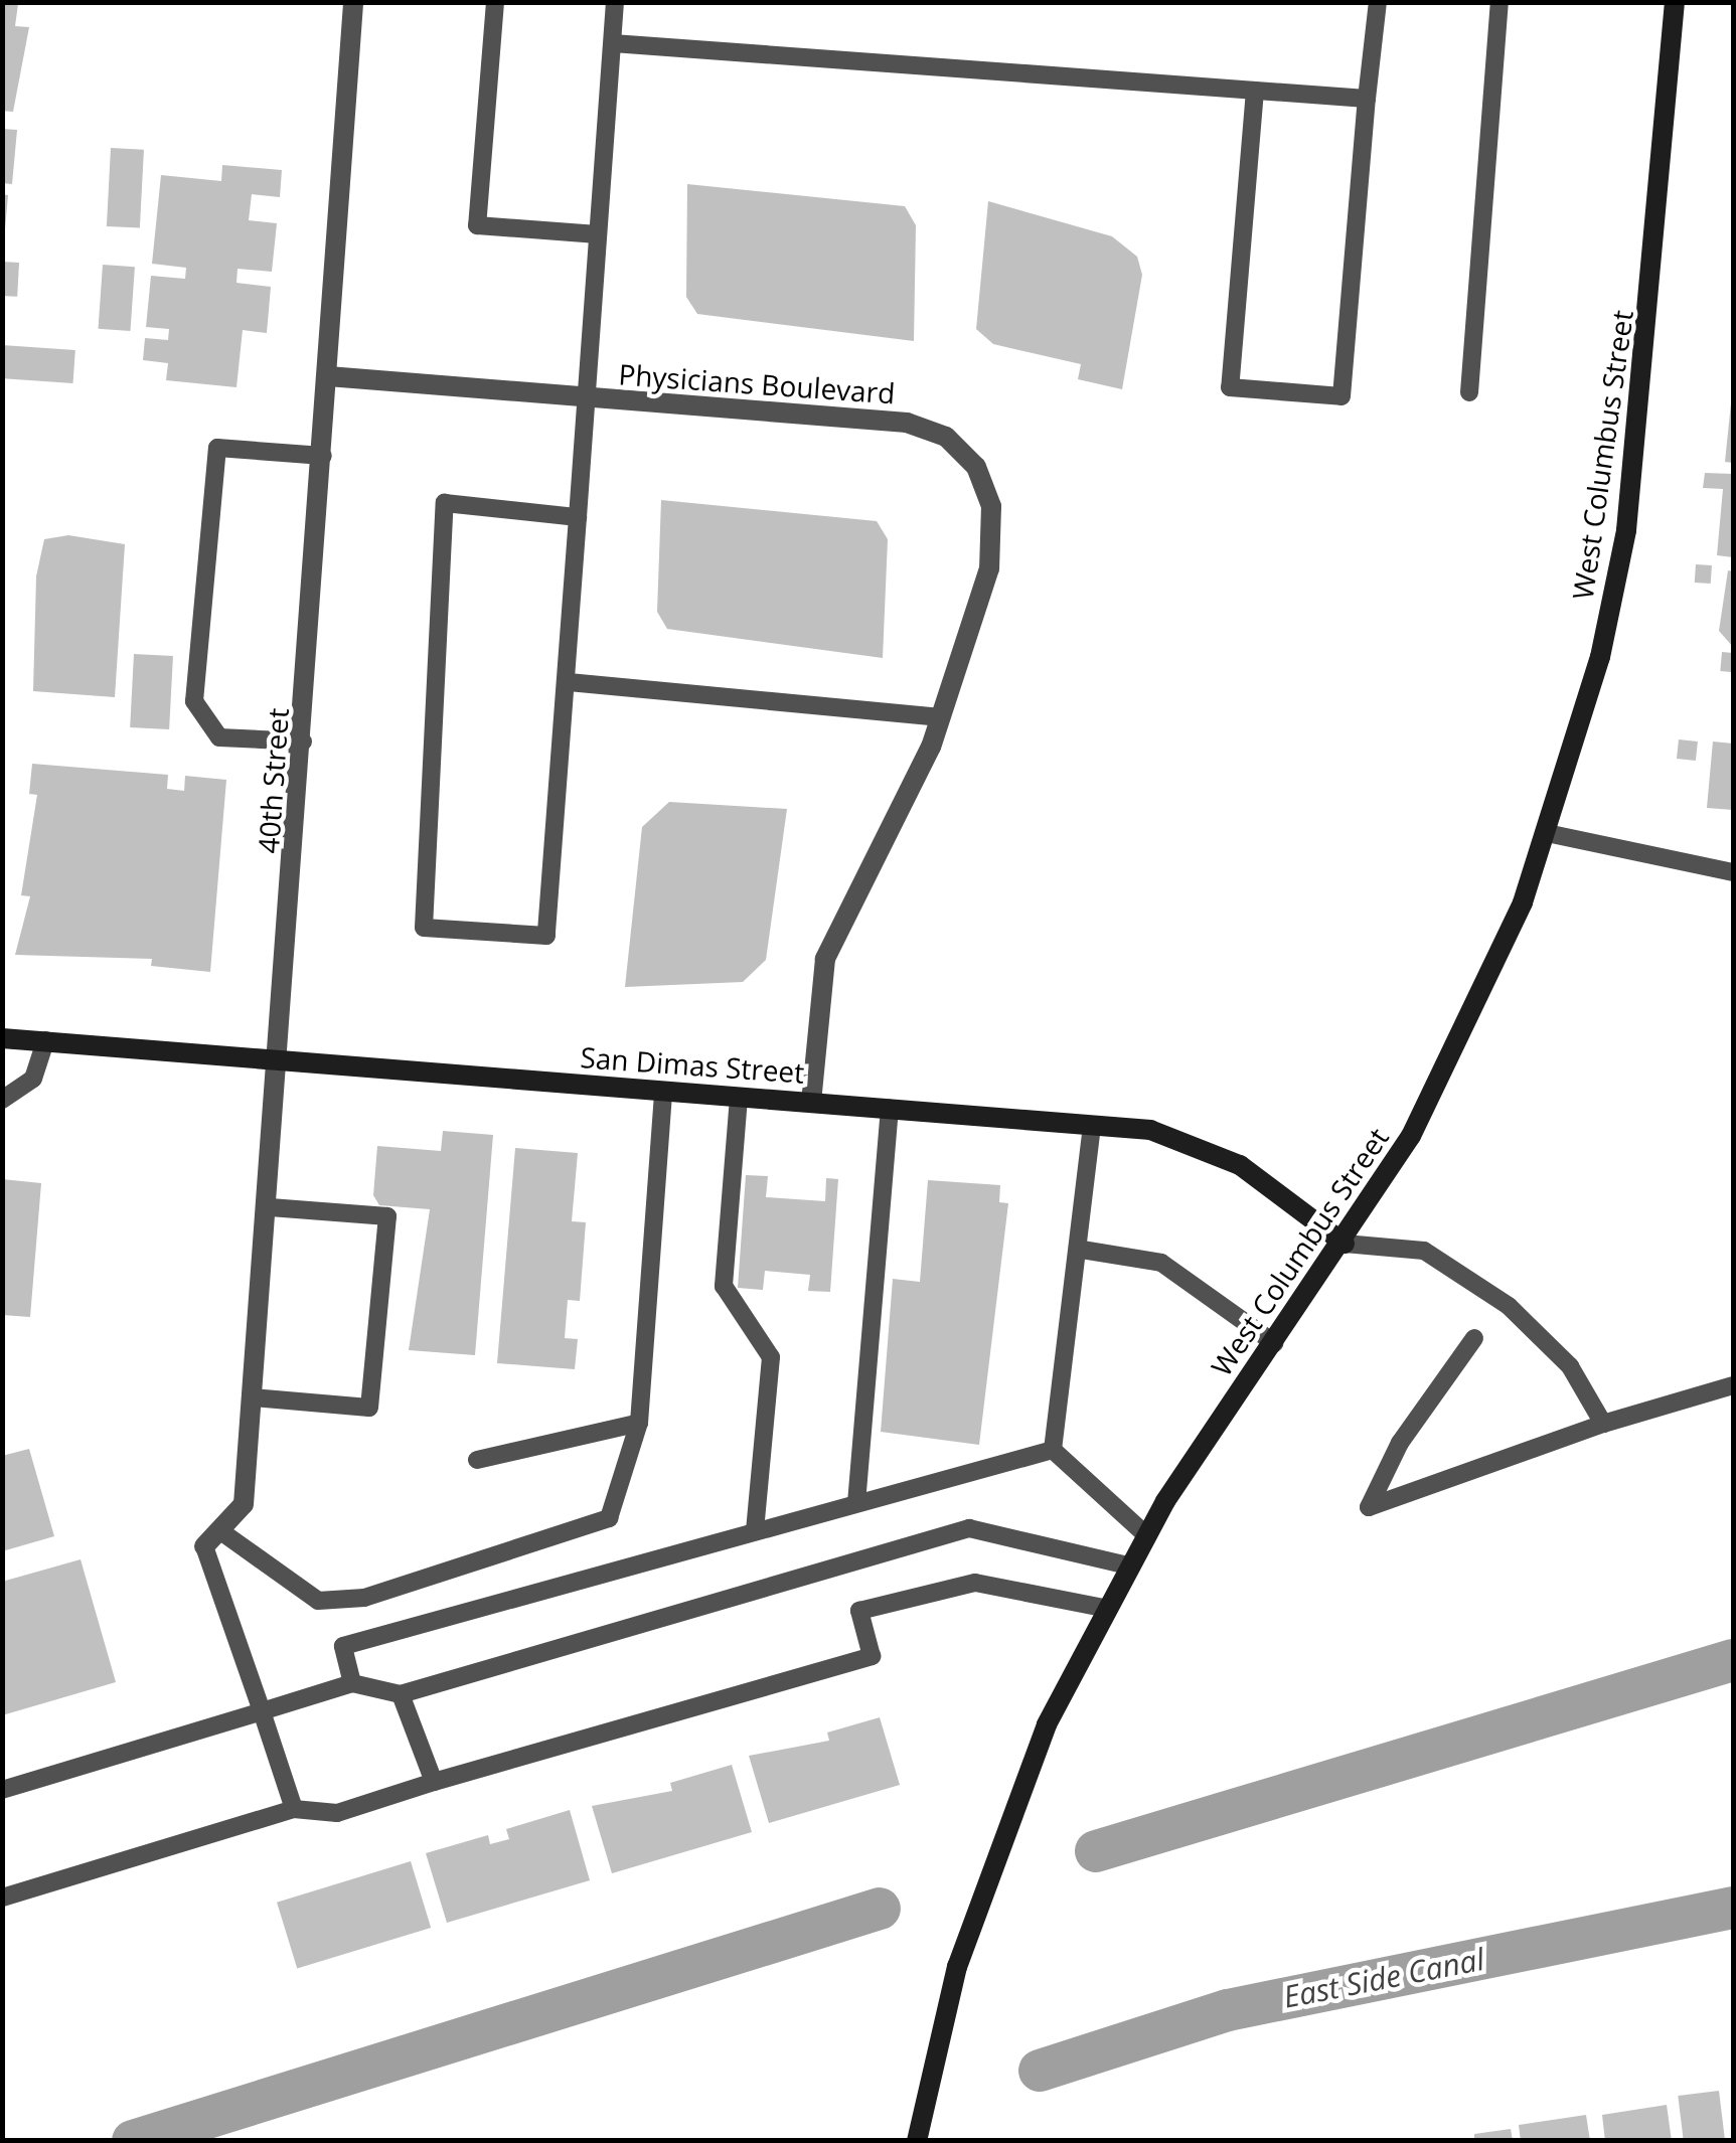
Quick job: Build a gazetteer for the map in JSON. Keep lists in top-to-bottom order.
{
  "streets": {
    "main road": ["West Columbus Street", "San Dimas Street"],
    "street": ["Physicians Boulevard", "40th Street"]
  },
  "crossings": [
    ["Physicians Boulevard", "40th Street"],
    ["Physicians Boulevard", "San Dimas Street"],
    ["West Columbus Street", "San Dimas Street"],
    ["40th Street", "San Dimas Street"]
  ],
  "water": ["East Side Canal"]
}
